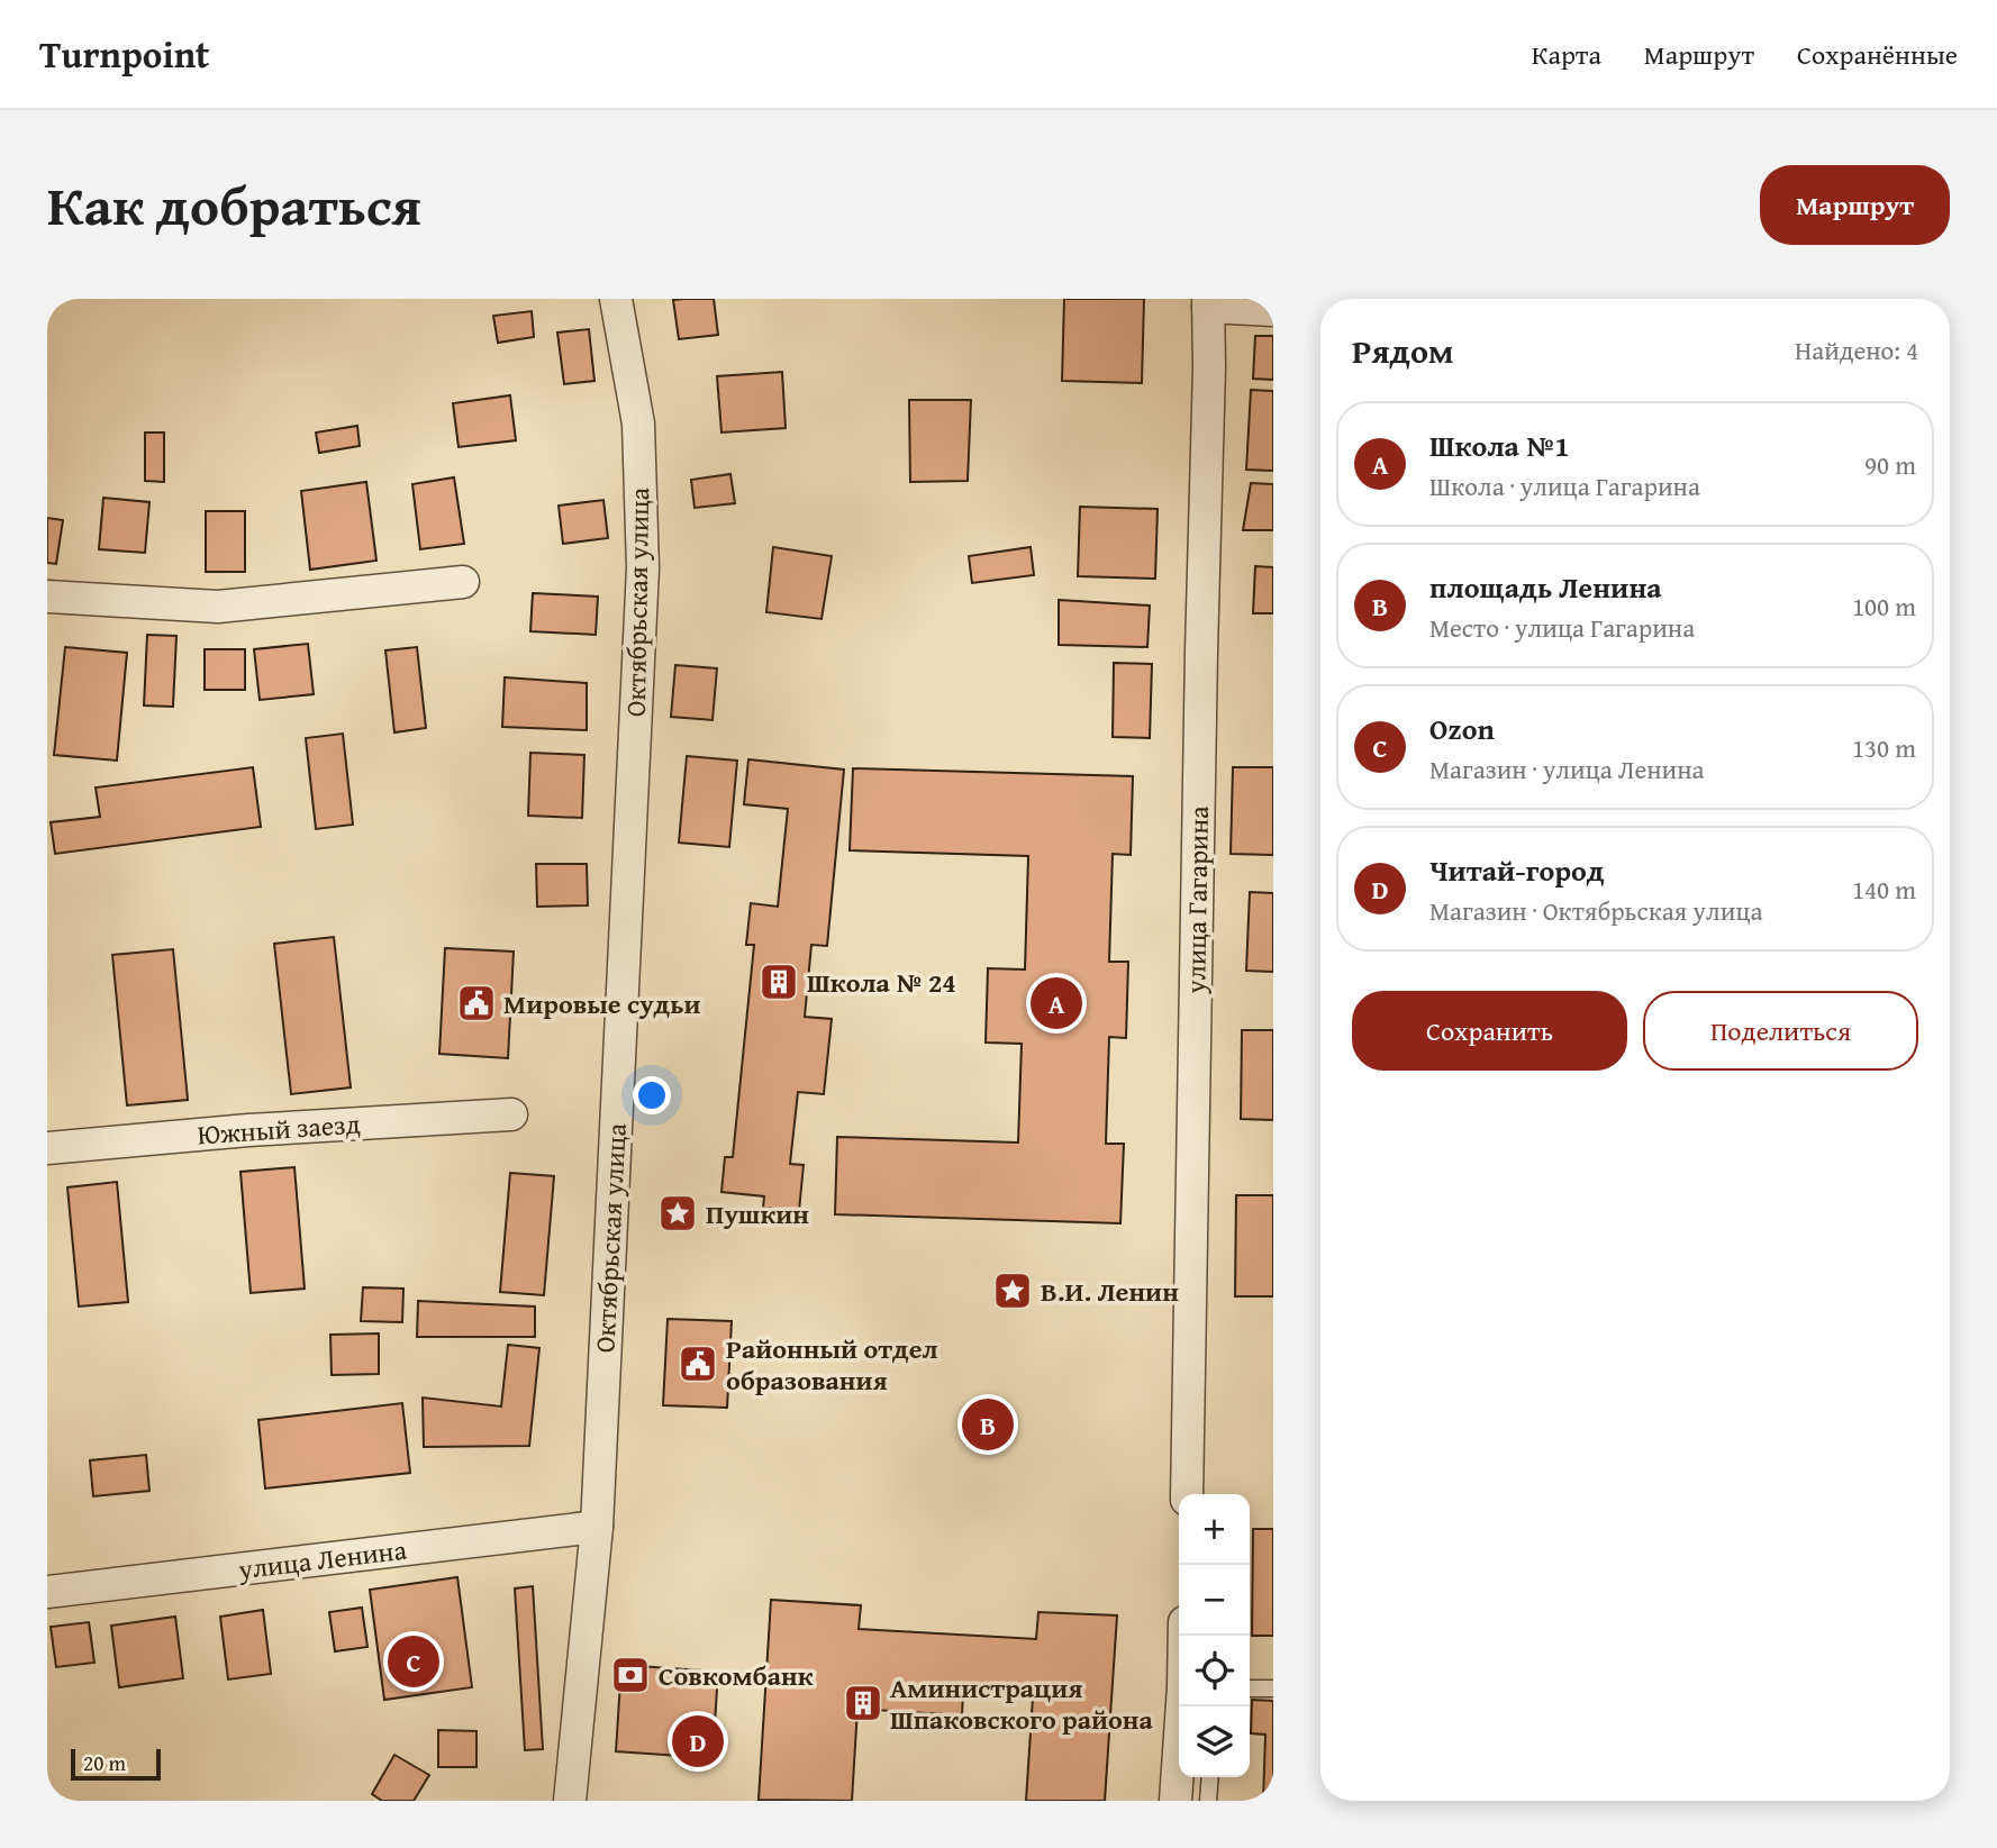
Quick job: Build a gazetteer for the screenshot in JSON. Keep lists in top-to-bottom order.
{
  "streets": {
    "street": [
      "Октябрьская улица",
      "улица Гагарина",
      "Южный заезд",
      "улица Ленина"
    ]
  },
  "crossings": [
    ["Октябрьская улица", "улица Ленина"]
  ],
  "places": {
    "building": ["Школа № 24", "Аминистрация Шпаковского района"],
    "public building": ["Мировые судьи", "Районный отдел образования"],
    "place": ["Пушкин", "В.И. Ленин"],
    "bank": ["Совкомбанк"]
  },
  "scale_bar": "20 m",
  "page": {
    "header": "Turnpoint",
    "nav": ["Карта", "Маршрут", "Сохранённые"],
    "title": "Как добраться",
    "buttons": [
      "Маршрут",
      ["Сохранить", "Поделиться"]
    ],
    "heading": ["Рядом", "Найдено: 4"],
    "list": [
      {
        "mark": "A",
        "name": "Школа №1",
        "note": "Школа · улица Гагарина",
        "value": "90 m"
      },
      {
        "mark": "B",
        "name": "площадь Ленина",
        "note": "Место · улица Гагарина",
        "value": "100 m"
      },
      {
        "mark": "C",
        "name": "Ozon",
        "note": "Магазин · улица Ленина",
        "value": "130 m"
      },
      {
        "mark": "D",
        "name": "Читай-город",
        "note": "Магазин · Октябрьская улица",
        "value": "140 m"
      }
    ],
    "pins": [
      "A",
      "B",
      "C",
      "D"
    ],
    "map_buttons": ["+", "−"],
    "scale": "20 m"
  }
}
